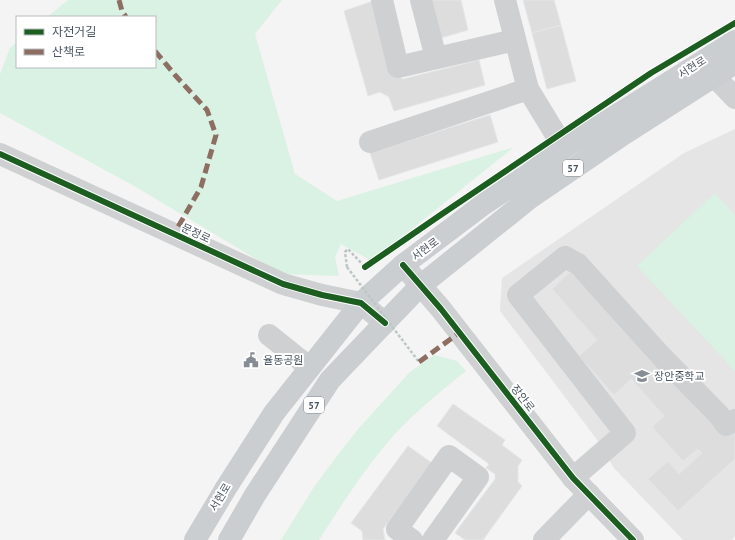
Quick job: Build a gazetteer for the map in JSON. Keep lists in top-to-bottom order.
{
  "streets": {
    "main road": ["서현로", "57"],
    "street": ["문정로", "장안로"]
  },
  "crossings": [
    ["서현로", "문정로"],
    ["서현로", "장안로"]
  ],
  "places": {
    "public building": ["율동공원"],
    "school or university": ["장안중학교"]
  },
  "legend": ["자전거길", "산책로"]
}
